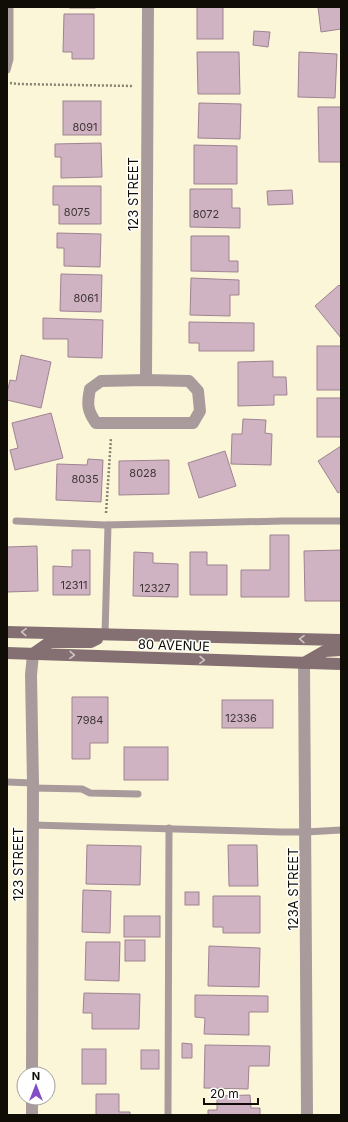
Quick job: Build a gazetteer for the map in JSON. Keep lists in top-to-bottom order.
{
  "streets": {
    "main road": ["80 AVENUE"],
    "street": ["123 STREET", "123A STREET"]
  },
  "crossings": [
    ["123 STREET", "80 AVENUE"],
    ["80 AVENUE", "123A STREET"]
  ],
  "house_numbers": [
    "8091",
    "8075",
    "8072",
    "8061",
    "8028",
    "8035",
    "12311",
    "12327",
    "12336",
    "7984"
  ],
  "scale_bar": "20 m",
  "north": "top"
}
